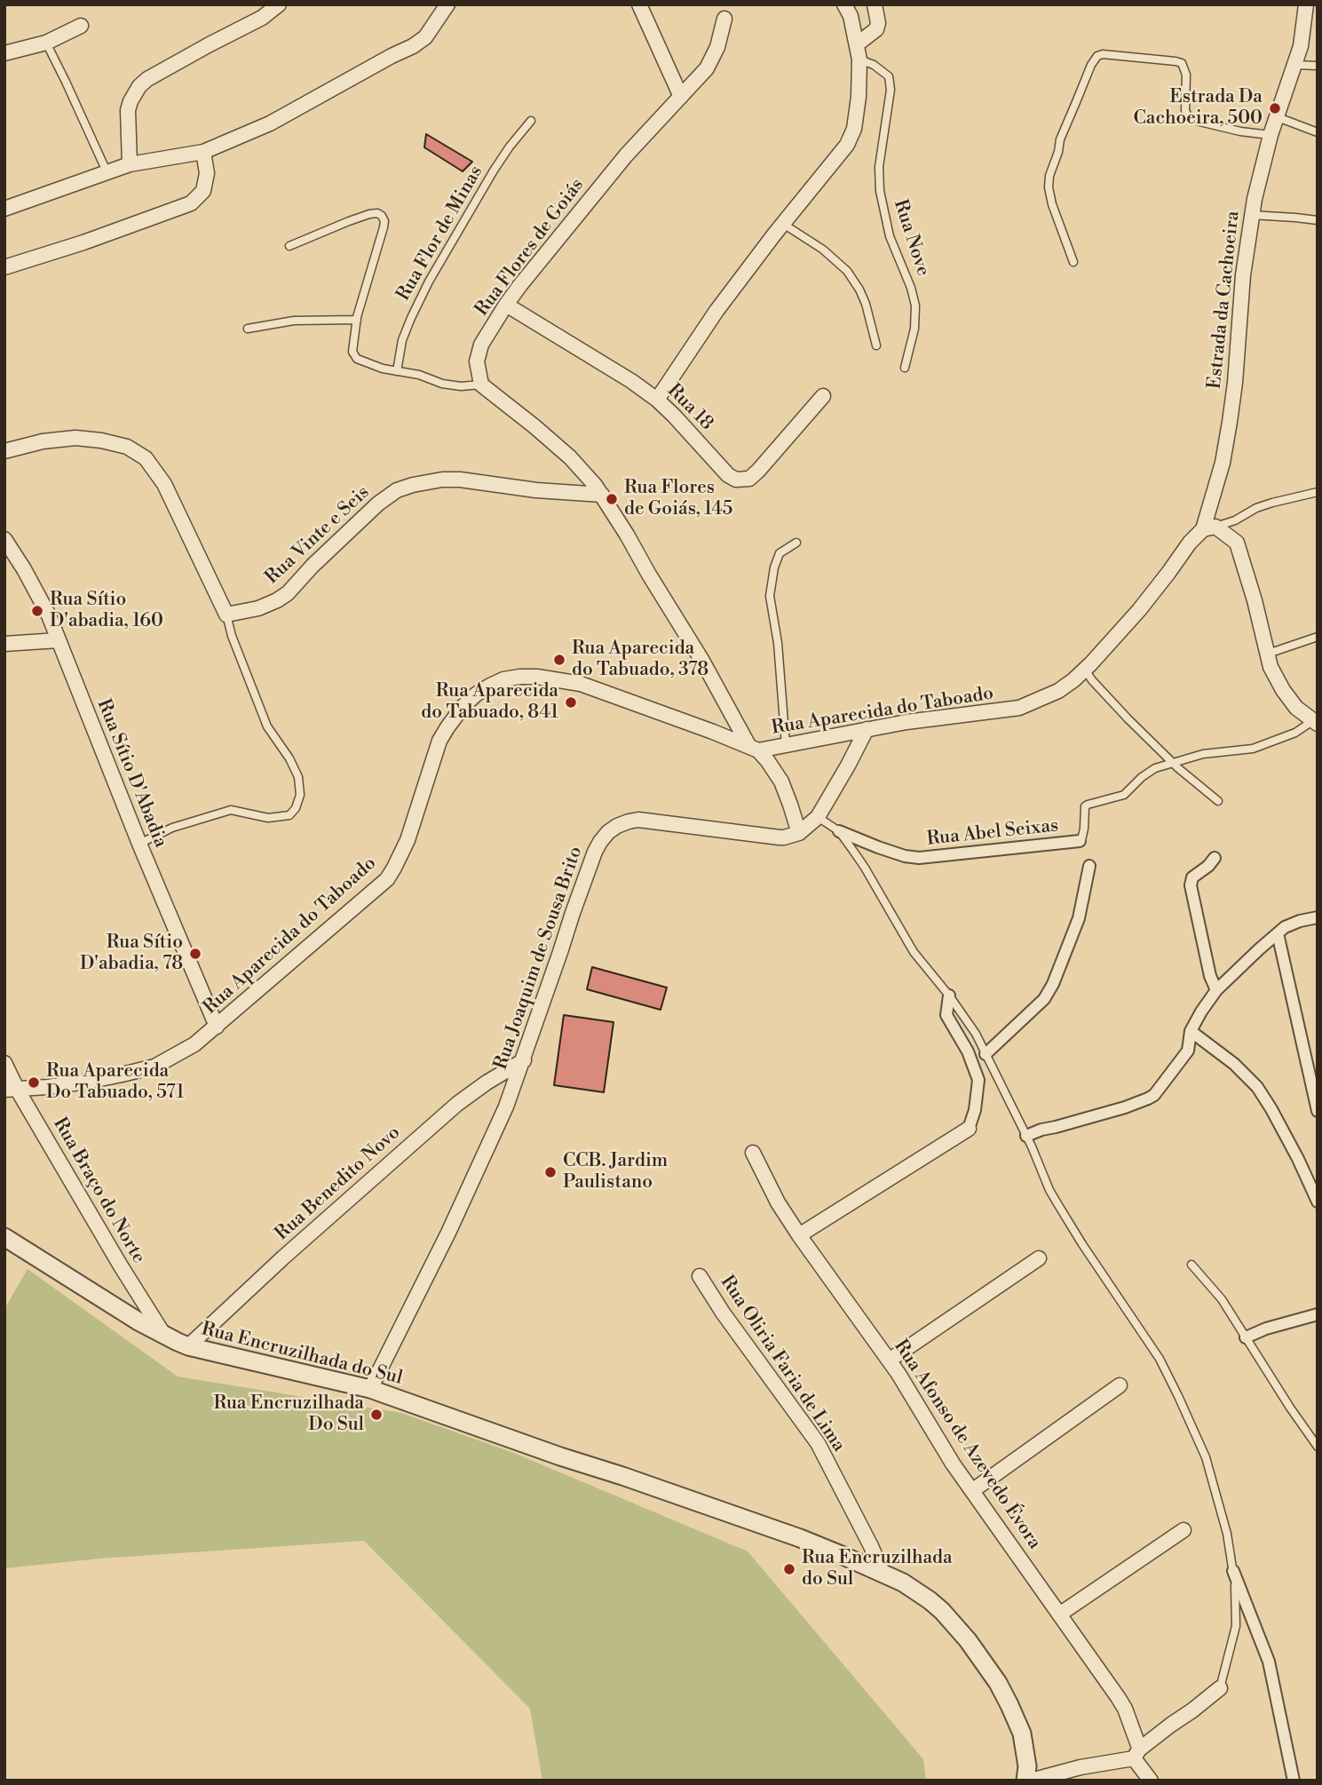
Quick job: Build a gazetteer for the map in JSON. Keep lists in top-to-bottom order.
{
  "streets": {
    "street": [
      "Rua Flores de Goiás",
      "Estrada da Cachoeira",
      "Rua 18",
      "Rua Vinte e Seis",
      "Rua Aparecida do Taboado",
      "Rua Sítio D'Abadia",
      "Rua Abel Seixas",
      "Rua Joaquim de Sousa Brito",
      "Rua Benedito Novo",
      "Rua Braço do Norte",
      "Rua Encruzilhada do Sul",
      "Rua Oliria Faria de Lima",
      "Rua Afonso de Azevedo Évora"
    ],
    "lane": ["Rua Flor de Minas", "Rua Nove"]
  },
  "crossings": [
    ["Rua Flores de Goiás", "Rua 18"],
    ["Estrada da Cachoeira", "Rua Aparecida do Taboado"],
    ["Rua Aparecida do Taboado", "Rua Sítio D'Abadia"],
    ["Rua Aparecida do Taboado", "Rua Braço do Norte"],
    ["Rua Joaquim de Sousa Brito", "Rua Benedito Novo"],
    ["Rua Joaquim de Sousa Brito", "Rua Encruzilhada do Sul"],
    ["Rua Benedito Novo", "Rua Encruzilhada do Sul"],
    ["Rua Braço do Norte", "Rua Encruzilhada do Sul"],
    ["Rua Encruzilhada do Sul", "Rua Oliria Faria de Lima"]
  ],
  "places": [
    "Estrada Da Cachoeira, 500",
    "Rua Flores de Goiás, 145",
    "Rua Sítio D'abadia, 160",
    "Rua Aparecida do Tabuado, 378",
    "Rua Aparecida do Tabuado, 841",
    "Rua Sítio D'abadia, 78",
    "Rua Aparecida Do Tabuado, 571",
    "CCB. Jardim Paulistano",
    "Rua Encruzilhada Do Sul",
    "Rua Encruzilhada do Sul"
  ]
}
